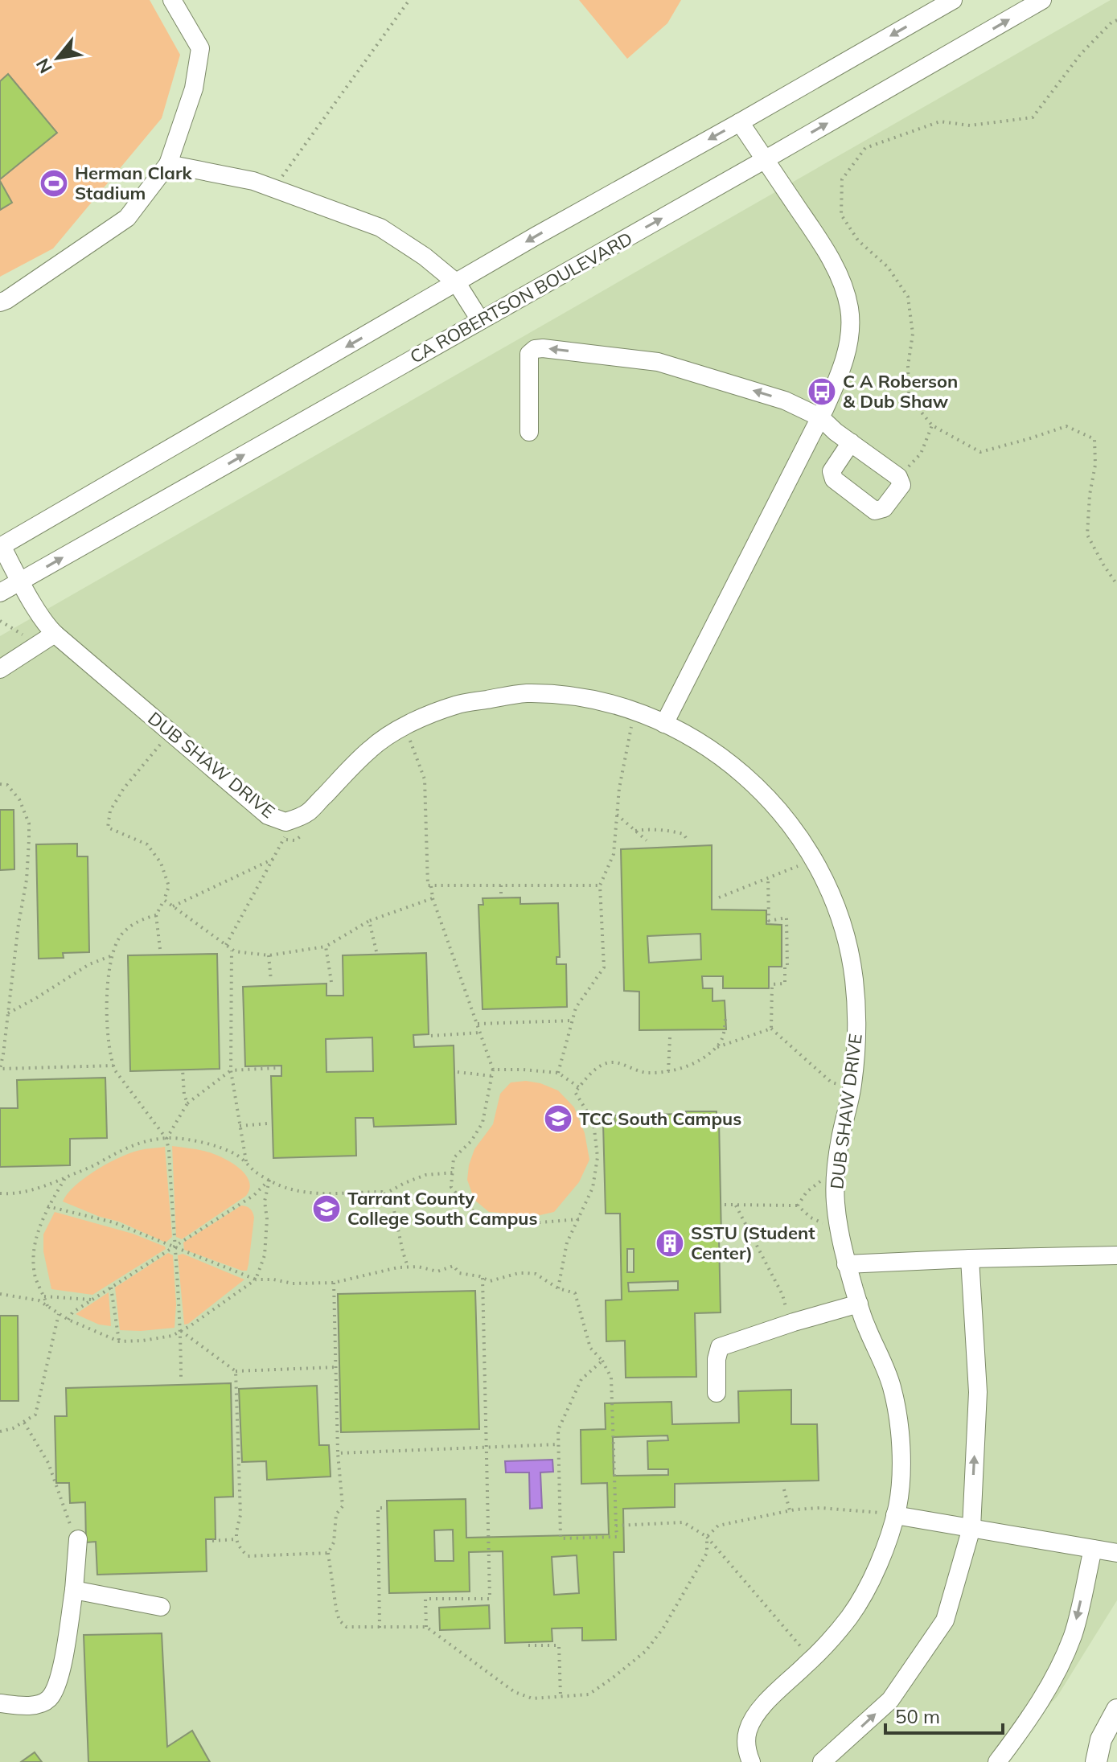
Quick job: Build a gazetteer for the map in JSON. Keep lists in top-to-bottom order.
{
  "streets": {
    "street": ["CA ROBERTSON BOULEVARD", "DUB SHAW DRIVE"]
  },
  "crossings": [
    ["CA ROBERTSON BOULEVARD", "DUB SHAW DRIVE"]
  ],
  "places": {
    "sports": ["Herman Clark Stadium"],
    "bus stop": ["C A Roberson & Dub Shaw"],
    "school or university": ["TCC South Campus", "Tarrant County College South Campus"],
    "building": ["SSTU (Student Center)"]
  },
  "scale_bar": "50 m",
  "north": "bottom left"
}
